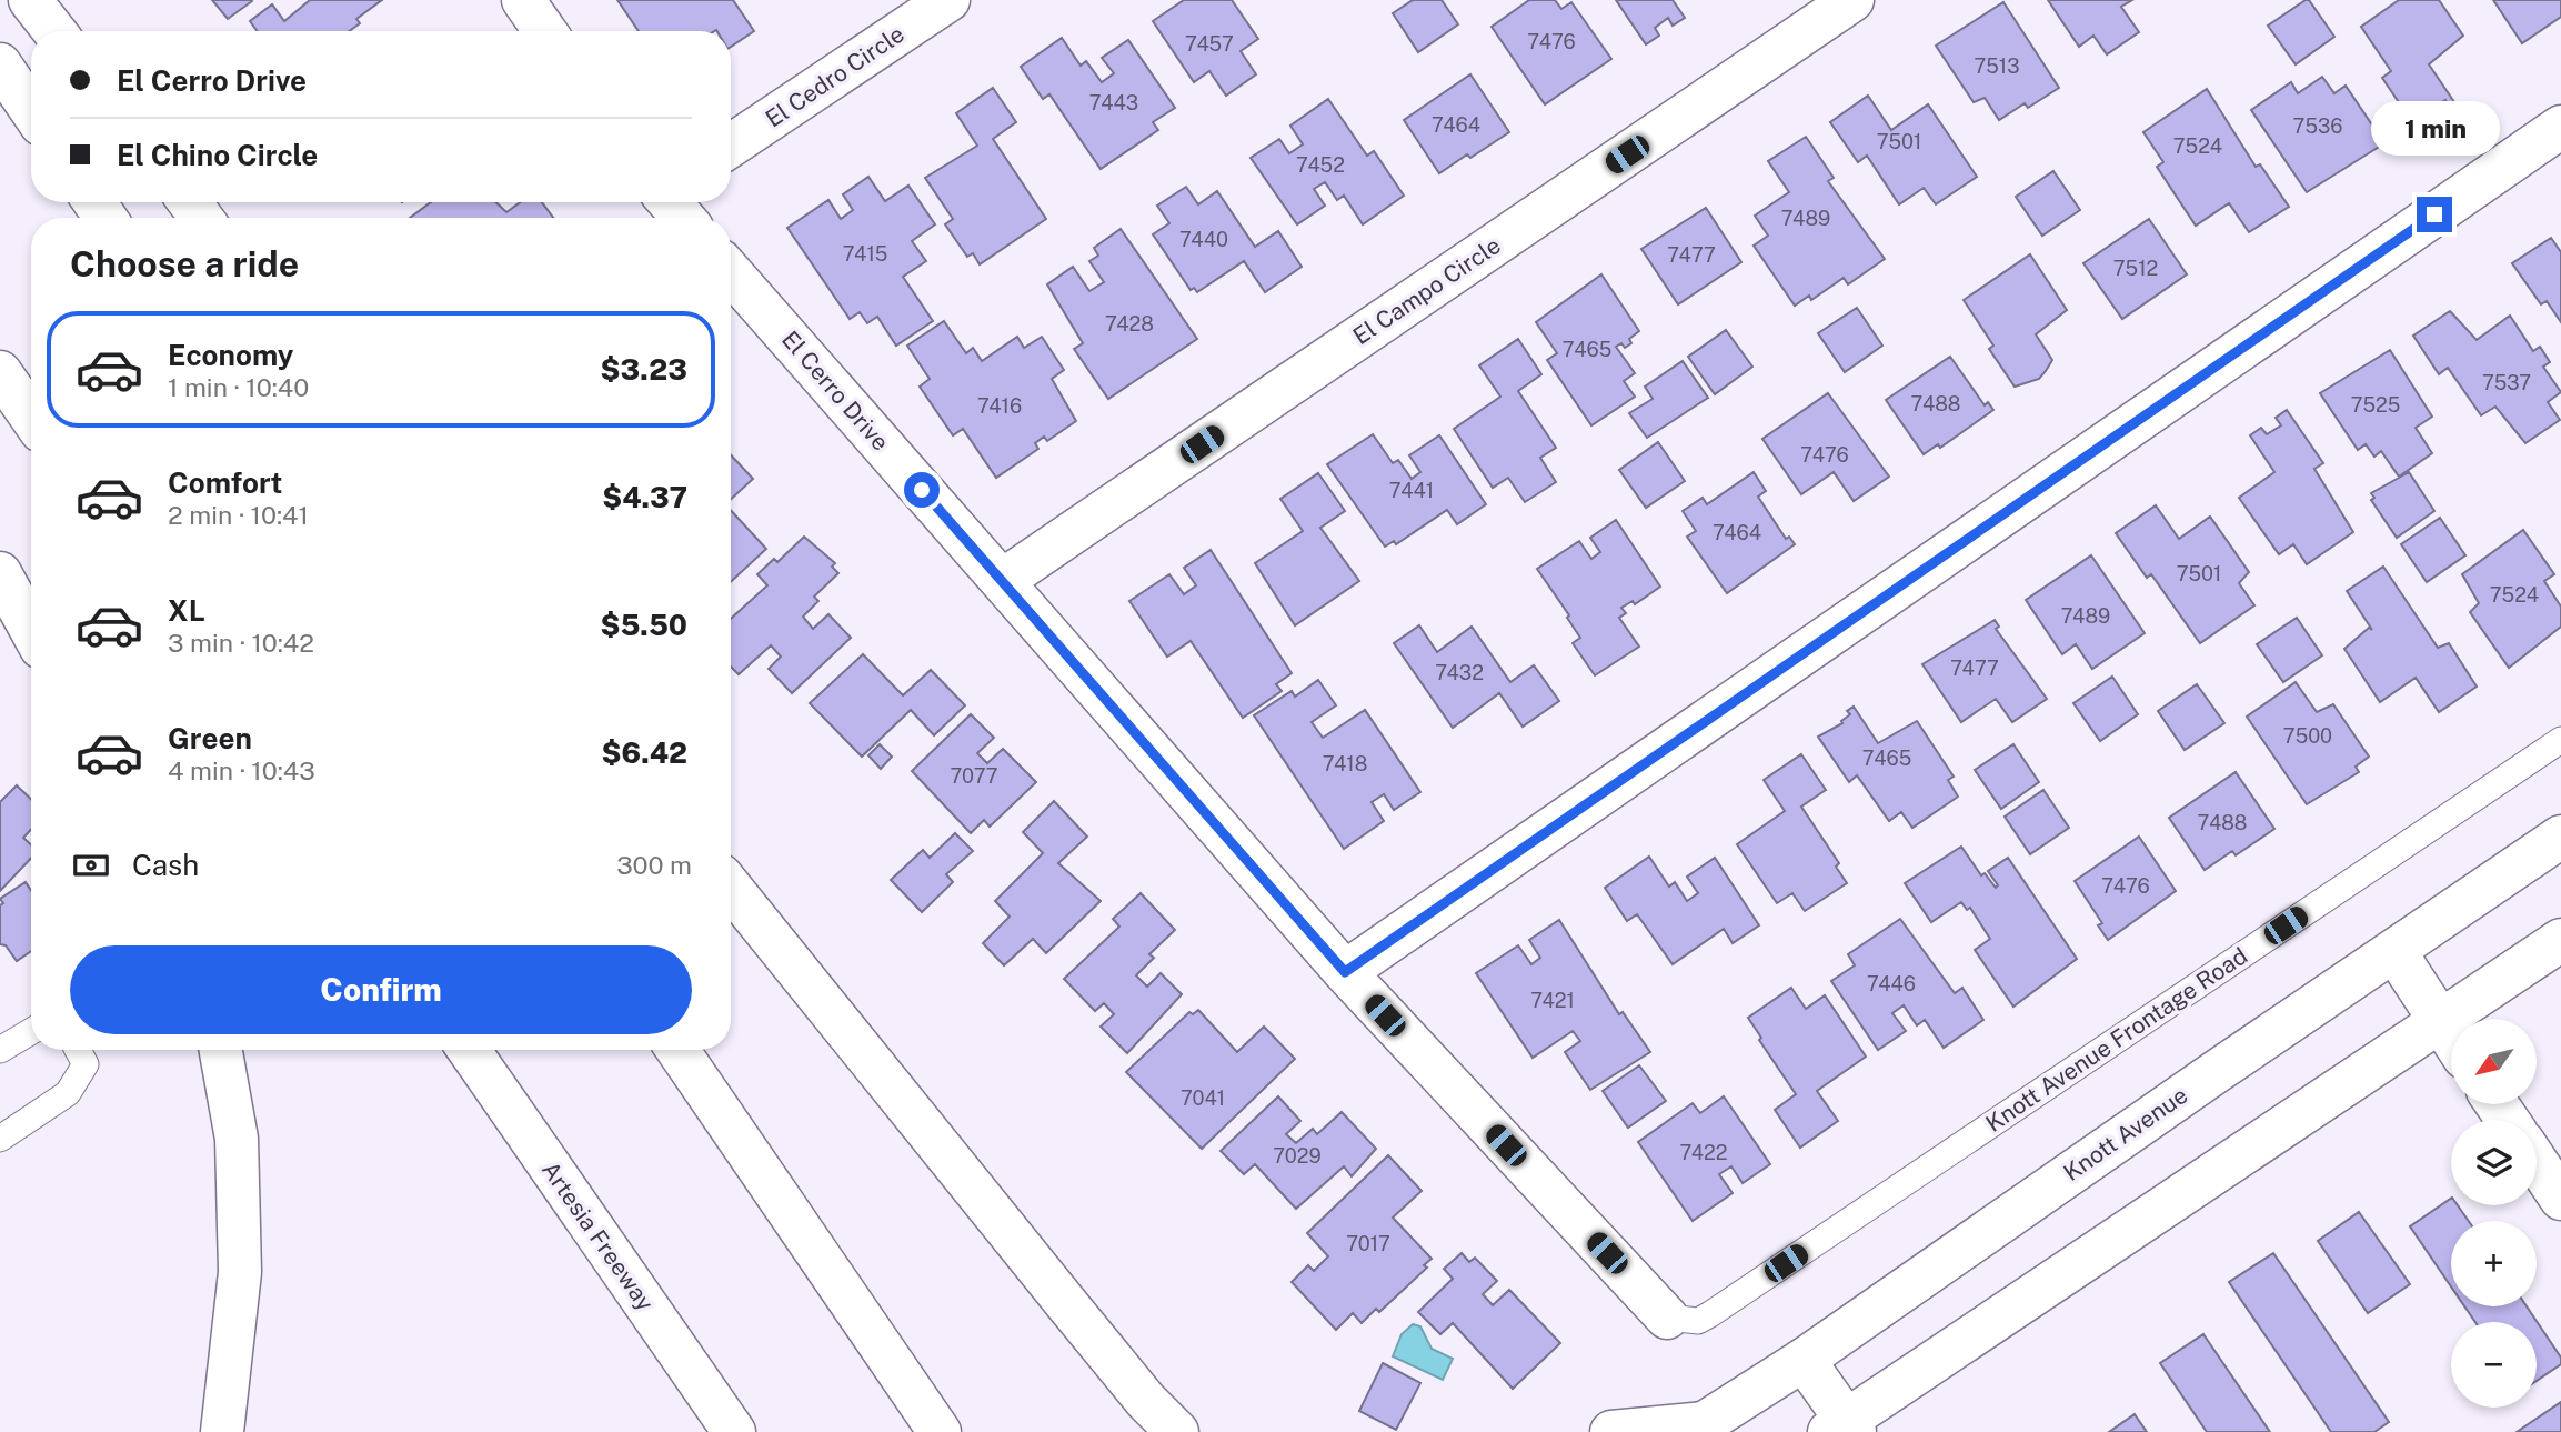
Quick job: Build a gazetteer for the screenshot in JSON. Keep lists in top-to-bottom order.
{
  "streets": {
    "main road": [
      "El Cedro Circle",
      "El Campo Circle",
      "El Cerro Drive",
      "Knott Avenue",
      "Artesia Freeway"
    ],
    "lane": ["Knott Avenue Frontage Road"]
  },
  "crossings": [
    ["El Campo Circle", "El Cerro Drive"],
    ["El Cerro Drive", "Knott Avenue Frontage Road"]
  ],
  "house_numbers": [
    "7476",
    "7457",
    "7513",
    "7443",
    "7464",
    "7536",
    "7501",
    "7524",
    "7452",
    "7489",
    "7440",
    "7415",
    "7477",
    "7512",
    "7428",
    "7465",
    "7537",
    "7488",
    "7525",
    "7416",
    "7476",
    "7441",
    "7464",
    "7501",
    "7524",
    "7489",
    "7477",
    "7432",
    "7500",
    "7465",
    "7418",
    "7077",
    "7488",
    "7476",
    "7446",
    "7421",
    "7041",
    "7422",
    "7029",
    "7017"
  ],
  "north": "bottom left",
  "page": {
    "banner": ["El Cerro Drive", "El Chino Circle"],
    "bubble": "1 min",
    "heading": "Choose a ride",
    "list": [
      {
        "name": "Economy",
        "note": "1 min · 10:40",
        "value": "$3.23"
      },
      {
        "name": "Comfort",
        "note": "2 min · 10:41",
        "value": "$4.37"
      },
      {
        "name": "XL",
        "note": "3 min · 10:42",
        "value": "$5.50"
      },
      {
        "name": "Green",
        "note": "4 min · 10:43",
        "value": "$6.42"
      }
    ],
    "pay": ["Cash", "300 m"],
    "buttons": "Confirm",
    "map_buttons": ["+", "−"]
  }
}
